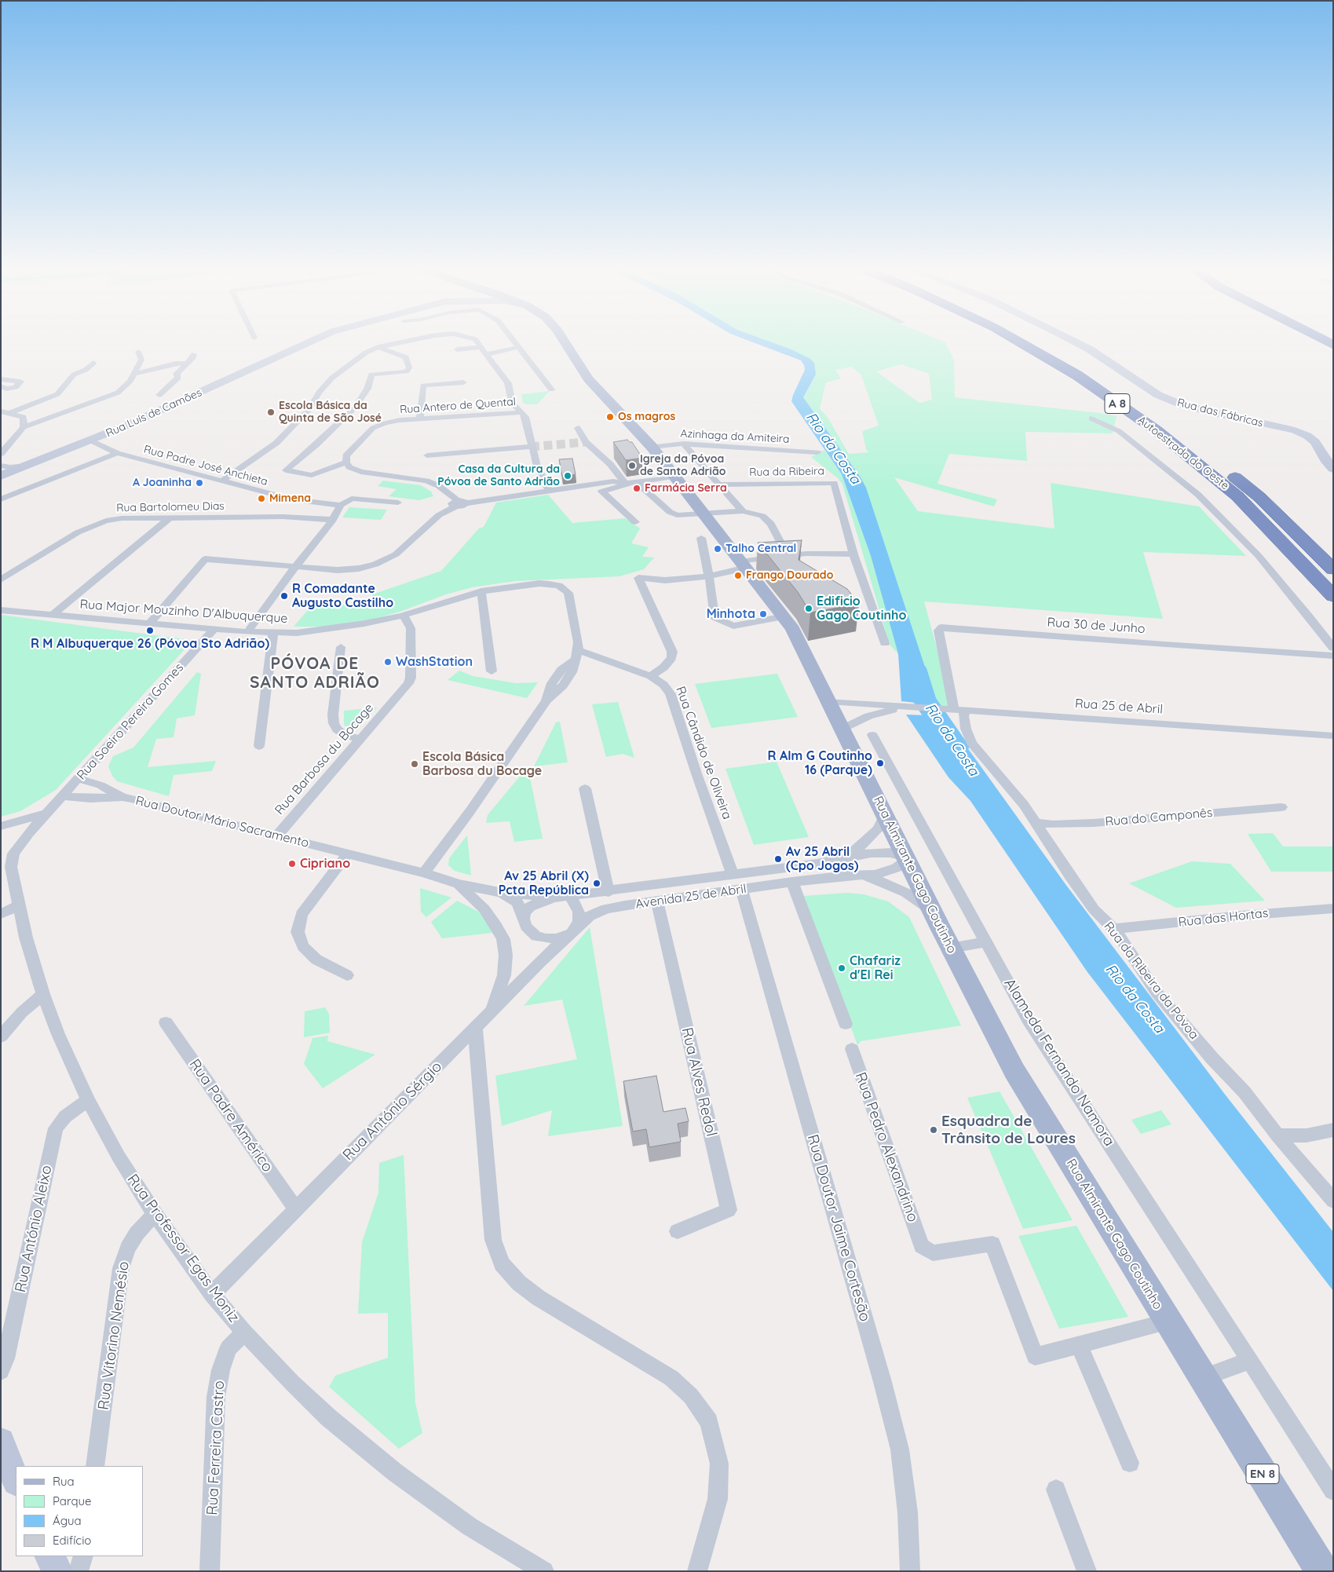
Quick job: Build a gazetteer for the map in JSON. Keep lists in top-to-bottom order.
{
  "streets": {
    "highway": ["A 8", "Autoestrada do Oeste"],
    "main road": ["Rua Almirante Gago Coutinho", "EN 8"],
    "street": [
      "Rua Antero de Quental",
      "Rua Luís de Camões",
      "Rua das Fábricas",
      "Azinhaga da Amiteira",
      "Rua Padre José Anchieta",
      "Rua da Ribeira",
      "Rua Bartolomeu Dias",
      "Rua Major Mouzinho D'Albuquerque",
      "Rua 30 de Junho",
      "Rua 25 de Abril",
      "Rua Soeiro Pereira Gomes",
      "Rua Cândido de Oliveira",
      "Rua Barbosa du Bocage",
      "Rua do Camponês",
      "Rua Doutor Mário Sacramento",
      "Avenida 25 de Abril",
      "Rua das Hortas",
      "Rua da Ribeira da Póvoa",
      "Alameda Fernando Namora",
      "Rua Alves Redol",
      "Rua António Sérgio",
      "Rua Padre Américo",
      "Rua Pedro Alexandrino",
      "Rua Doutor Jaime Cortesão",
      "Rua António Aleixo",
      "Rua Professor Egas Moniz",
      "Rua Vitorino Nemésio",
      "Rua Ferreira Castro"
    ]
  },
  "crossings": [
    ["Rua Luís de Camões", "Rua Padre José Anchieta"],
    ["Azinhaga da Amiteira", "Rua Almirante Gago Coutinho"],
    ["Rua Major Mouzinho D'Albuquerque", "Rua Soeiro Pereira Gomes"],
    ["Rua Major Mouzinho D'Albuquerque", "Rua Cândido de Oliveira"],
    ["Rua Major Mouzinho D'Albuquerque", "Rua Barbosa du Bocage"],
    ["Rua 30 de Junho", "Rua 25 de Abril"],
    ["Rua 30 de Junho", "Rua da Ribeira da Póvoa"],
    ["Rua 25 de Abril", "Rua Almirante Gago Coutinho"],
    ["Rua 25 de Abril", "Rua da Ribeira da Póvoa"],
    ["Rua Soeiro Pereira Gomes", "Rua Doutor Mário Sacramento"],
    ["Rua Soeiro Pereira Gomes", "Rua Professor Egas Moniz"],
    ["Rua Cândido de Oliveira", "Avenida 25 de Abril"],
    ["Rua Barbosa du Bocage", "Rua Doutor Mário Sacramento"],
    ["Rua do Camponês", "Rua da Ribeira da Póvoa"],
    ["Rua Doutor Mário Sacramento", "Avenida 25 de Abril"],
    ["Rua Almirante Gago Coutinho", "Avenida 25 de Abril"],
    ["Avenida 25 de Abril", "Rua Alves Redol"],
    ["Avenida 25 de Abril", "Rua António Sérgio"],
    ["Avenida 25 de Abril", "Rua Doutor Jaime Cortesão"],
    ["Rua das Hortas", "Rua da Ribeira da Póvoa"],
    ["Rua António Sérgio", "Rua Padre Américo"],
    ["Rua António Sérgio", "Rua Professor Egas Moniz"],
    ["Rua António Aleixo", "Rua Professor Egas Moniz"],
    ["Rua Professor Egas Moniz", "Rua Vitorino Nemésio"],
    ["Rua Professor Egas Moniz", "Rua Ferreira Castro"]
  ],
  "districts": ["PÓVOA DE SANTO ADRIÃO"],
  "water": ["Rio da Costa"],
  "places": [
    "Escola Básica da Quinta de São José",
    "Os magros",
    "Igreja da Póvoa de Santo Adrião",
    "Casa da Cultura da Póvoa de Santo Adrião",
    "A Joaninha",
    "Farmácia Serra",
    "Mimena",
    "Talho Central",
    "Frango Dourado",
    "R Comadante Augusto Castilho",
    "Edificio Gago Coutinho",
    "Minhota",
    "R M Albuquerque 26 (Póvoa Sto Adrião)",
    "WashStation",
    "R Alm G Coutinho 16 (Parque)",
    "Escola Básica Barbosa du Bocage",
    "Av 25 Abril (Cpo Jogos)",
    "Cipriano",
    "Av 25 Abril (X) Pcta República",
    "Chafariz d'El Rei",
    "Esquadra de Trânsito de Loures"
  ],
  "legend": [
    "Rua",
    "Parque",
    "Água",
    "Edifício"
  ]
}
